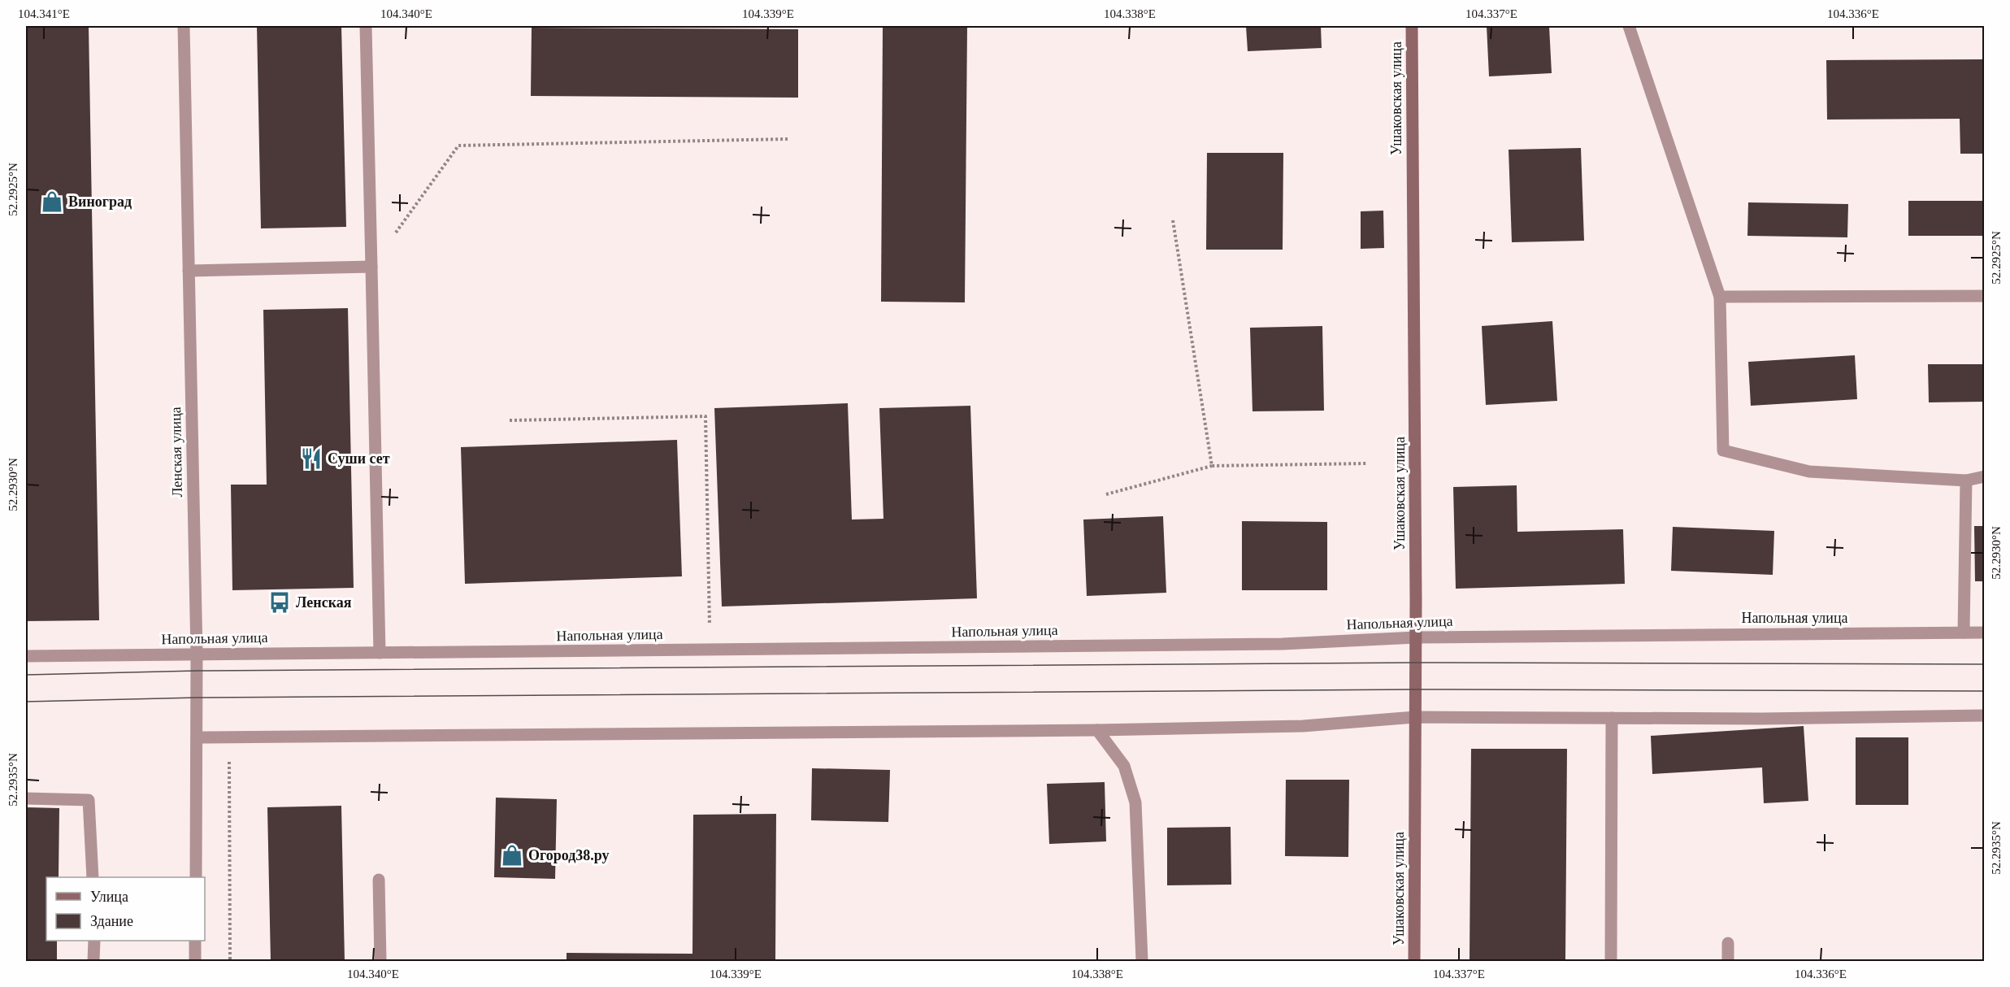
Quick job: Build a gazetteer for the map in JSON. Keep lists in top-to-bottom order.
{
  "streets": {
    "main road": ["Ушаковская улица"],
    "street": ["Ленская улица", "Напольная улица"]
  },
  "crossings": [
    ["Ушаковская улица", "Напольная улица"],
    ["Ленская улица", "Напольная улица"]
  ],
  "places": {
    "shop": ["Виноград", "Огород38.ру"],
    "restaurant": ["Суши сет"],
    "bus stop": ["Ленская"]
  },
  "legend": ["Улица", "Здание"],
  "coordinates": [
    "104.341°E",
    "104.340°E",
    "104.339°E",
    "104.338°E",
    "104.337°E",
    "104.336°E",
    "52.2925°N",
    "52.2930°N",
    "52.2935°N"
  ]
}
